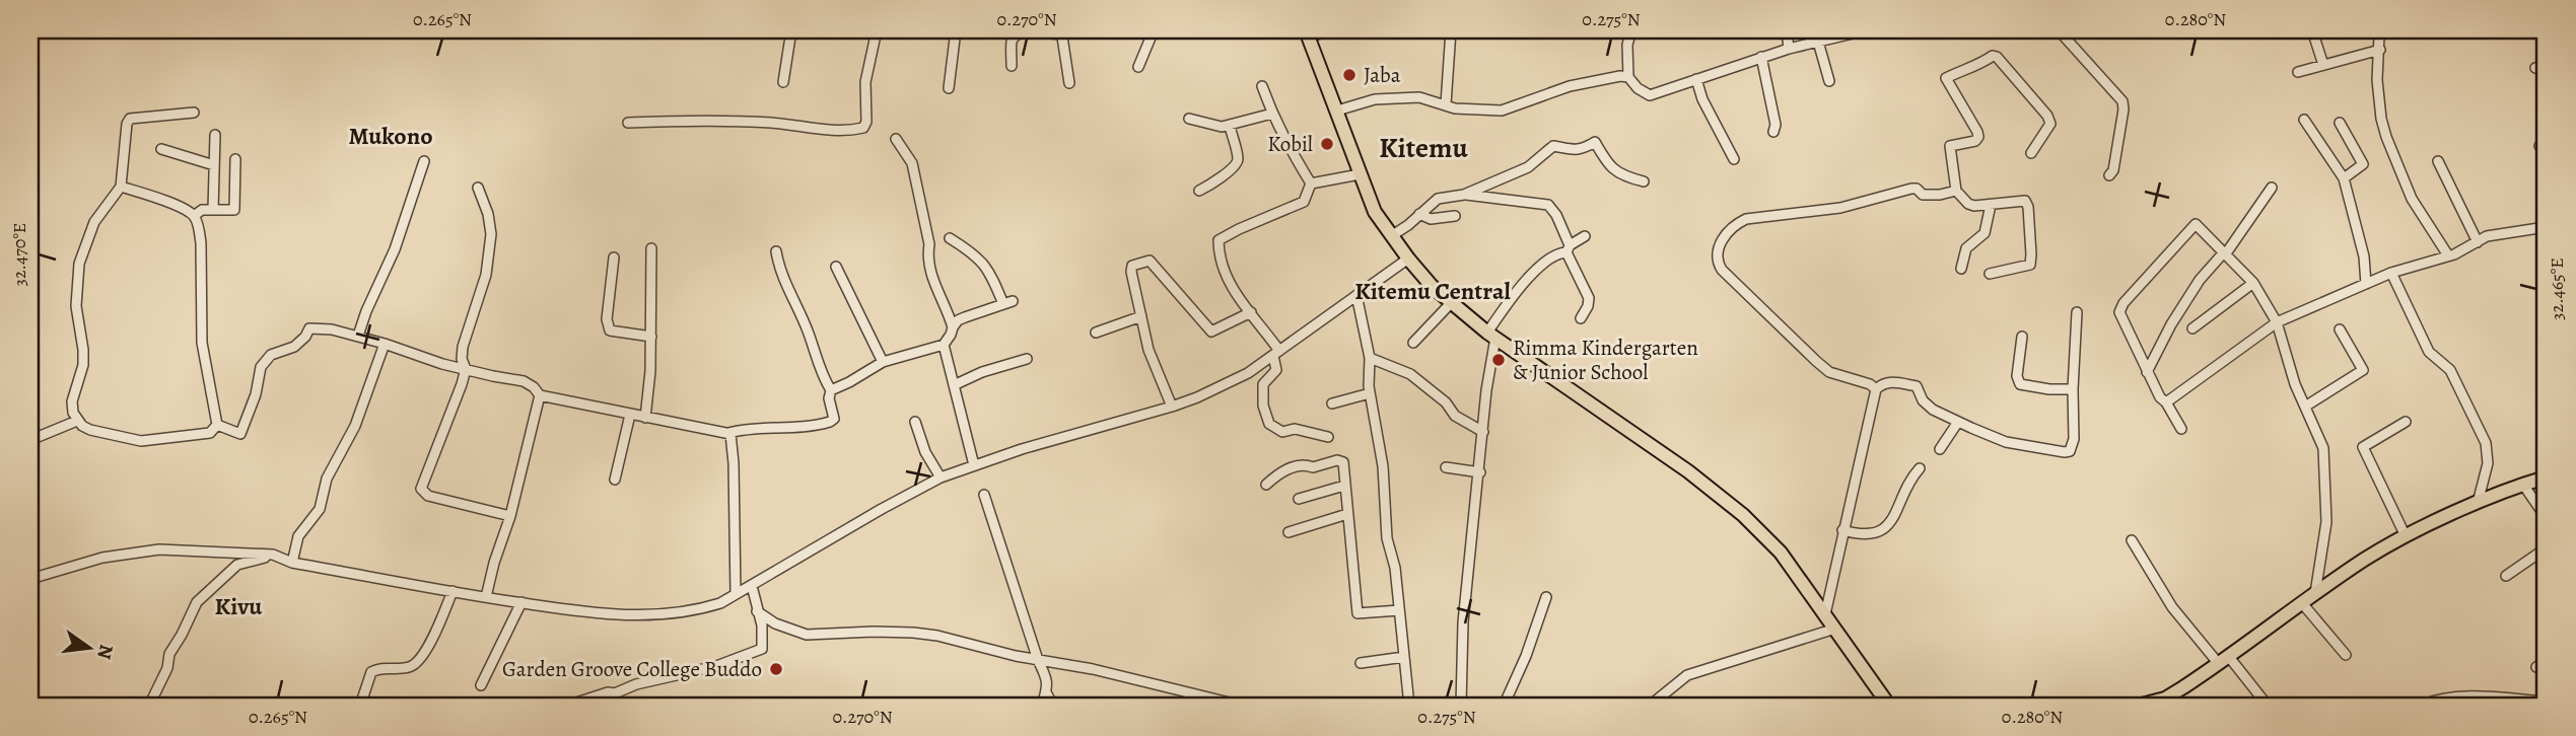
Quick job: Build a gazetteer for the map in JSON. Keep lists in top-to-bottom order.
{
  "districts": [
    "Mukono",
    "Kitemu",
    "Kitemu Central",
    "Kivu"
  ],
  "places": [
    "Jaba",
    "Kobil",
    "Rimma Kindergarten & Junior School",
    "Garden Groove College Buddo"
  ],
  "north": "right",
  "coordinates": [
    "0.265°N",
    "0.270°N",
    "0.275°N",
    "0.280°N",
    "32.470°E",
    "32.465°E"
  ]
}
